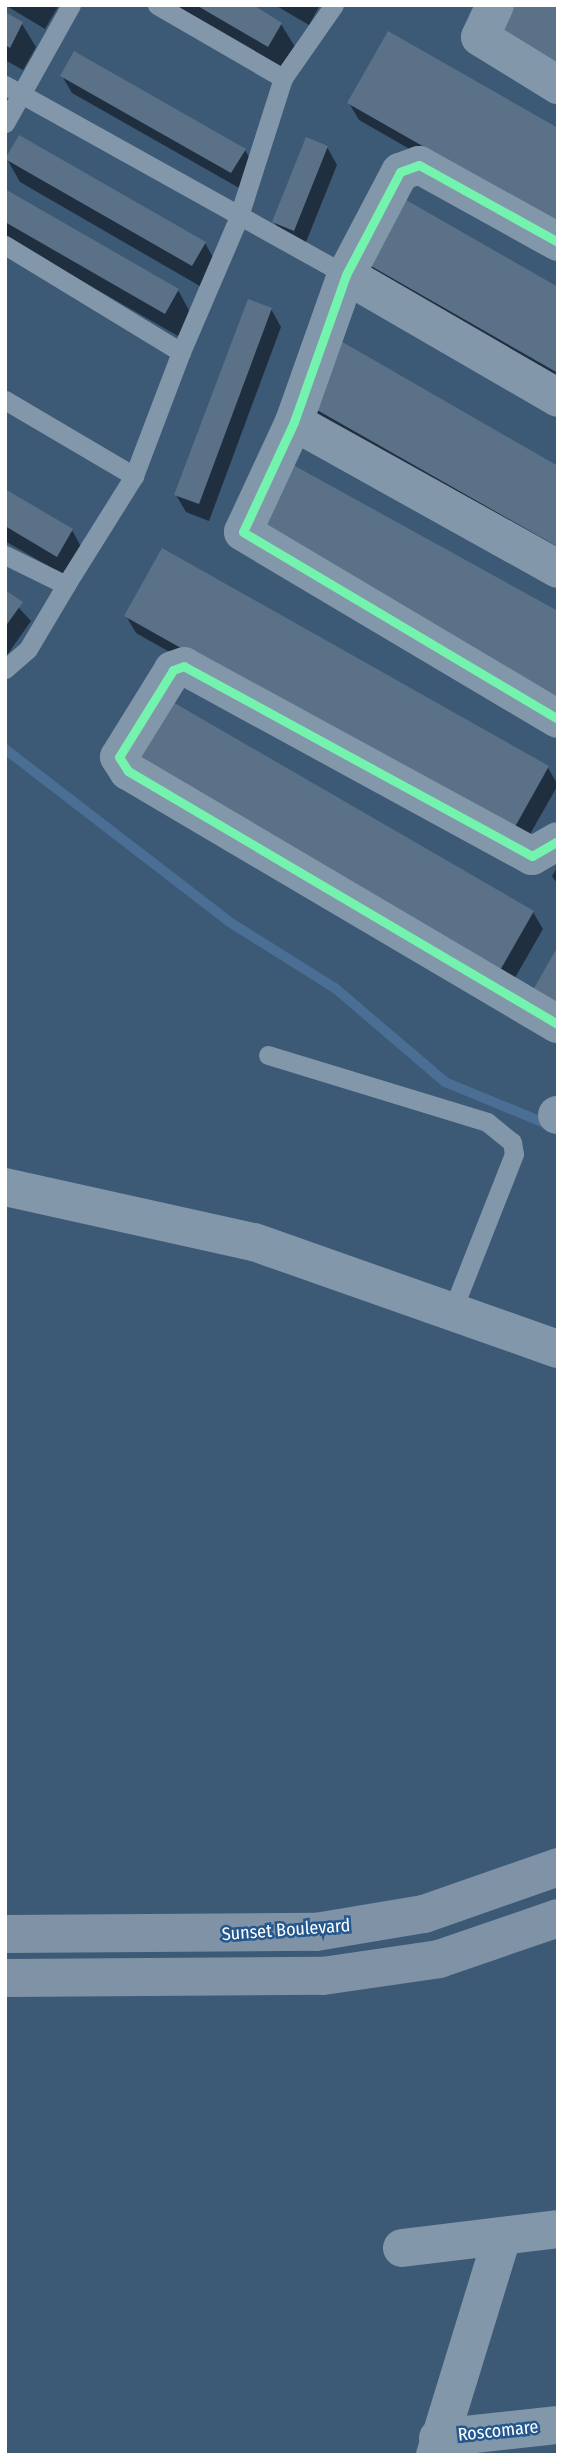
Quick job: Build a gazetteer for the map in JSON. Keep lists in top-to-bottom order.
{
  "streets": {
    "main road": ["Sunset Boulevard"],
    "street": ["Roscomare"]
  }
}
